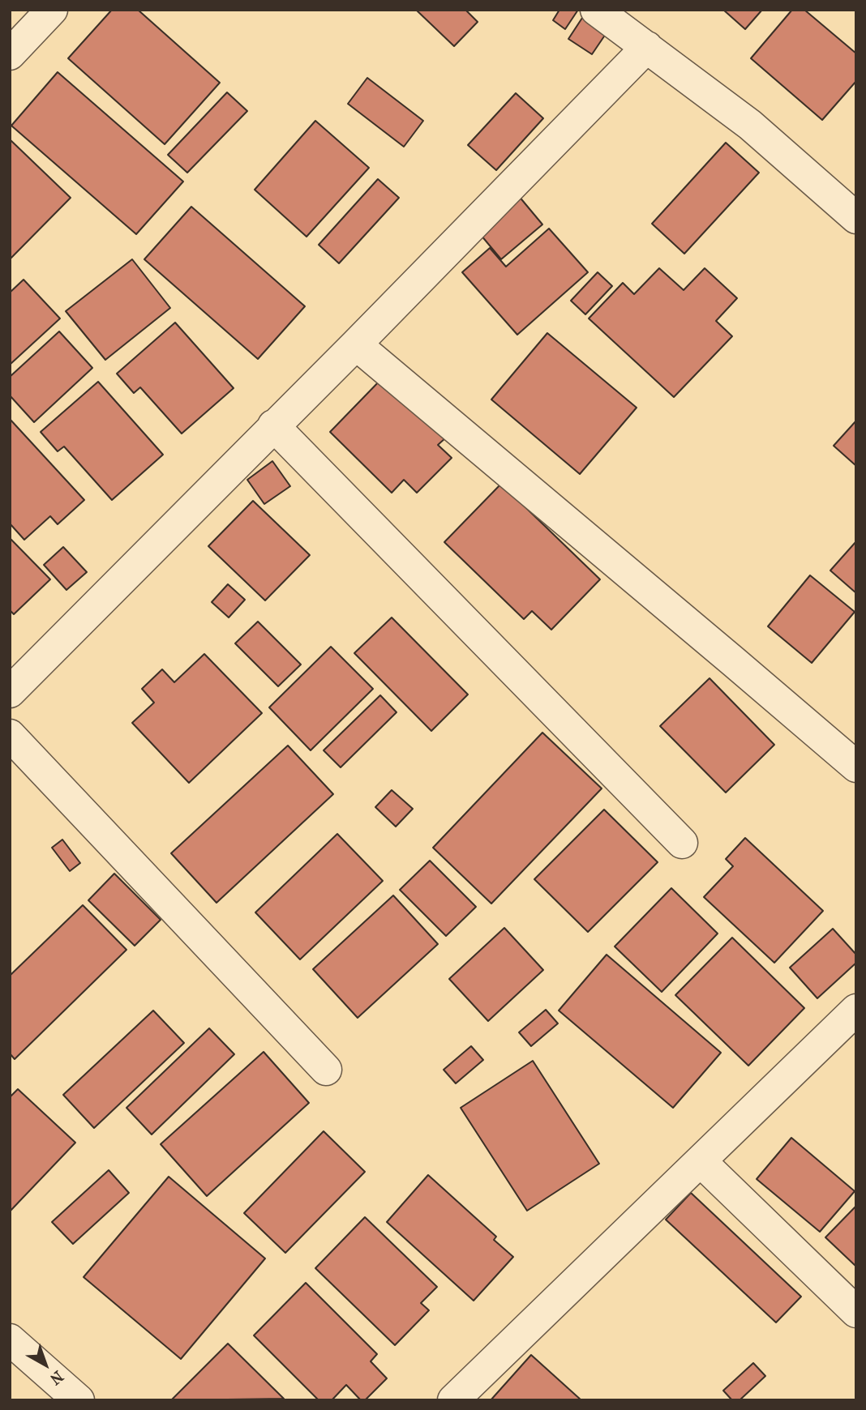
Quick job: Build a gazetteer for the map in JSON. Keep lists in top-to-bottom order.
{
  "north": "bottom right"
}
